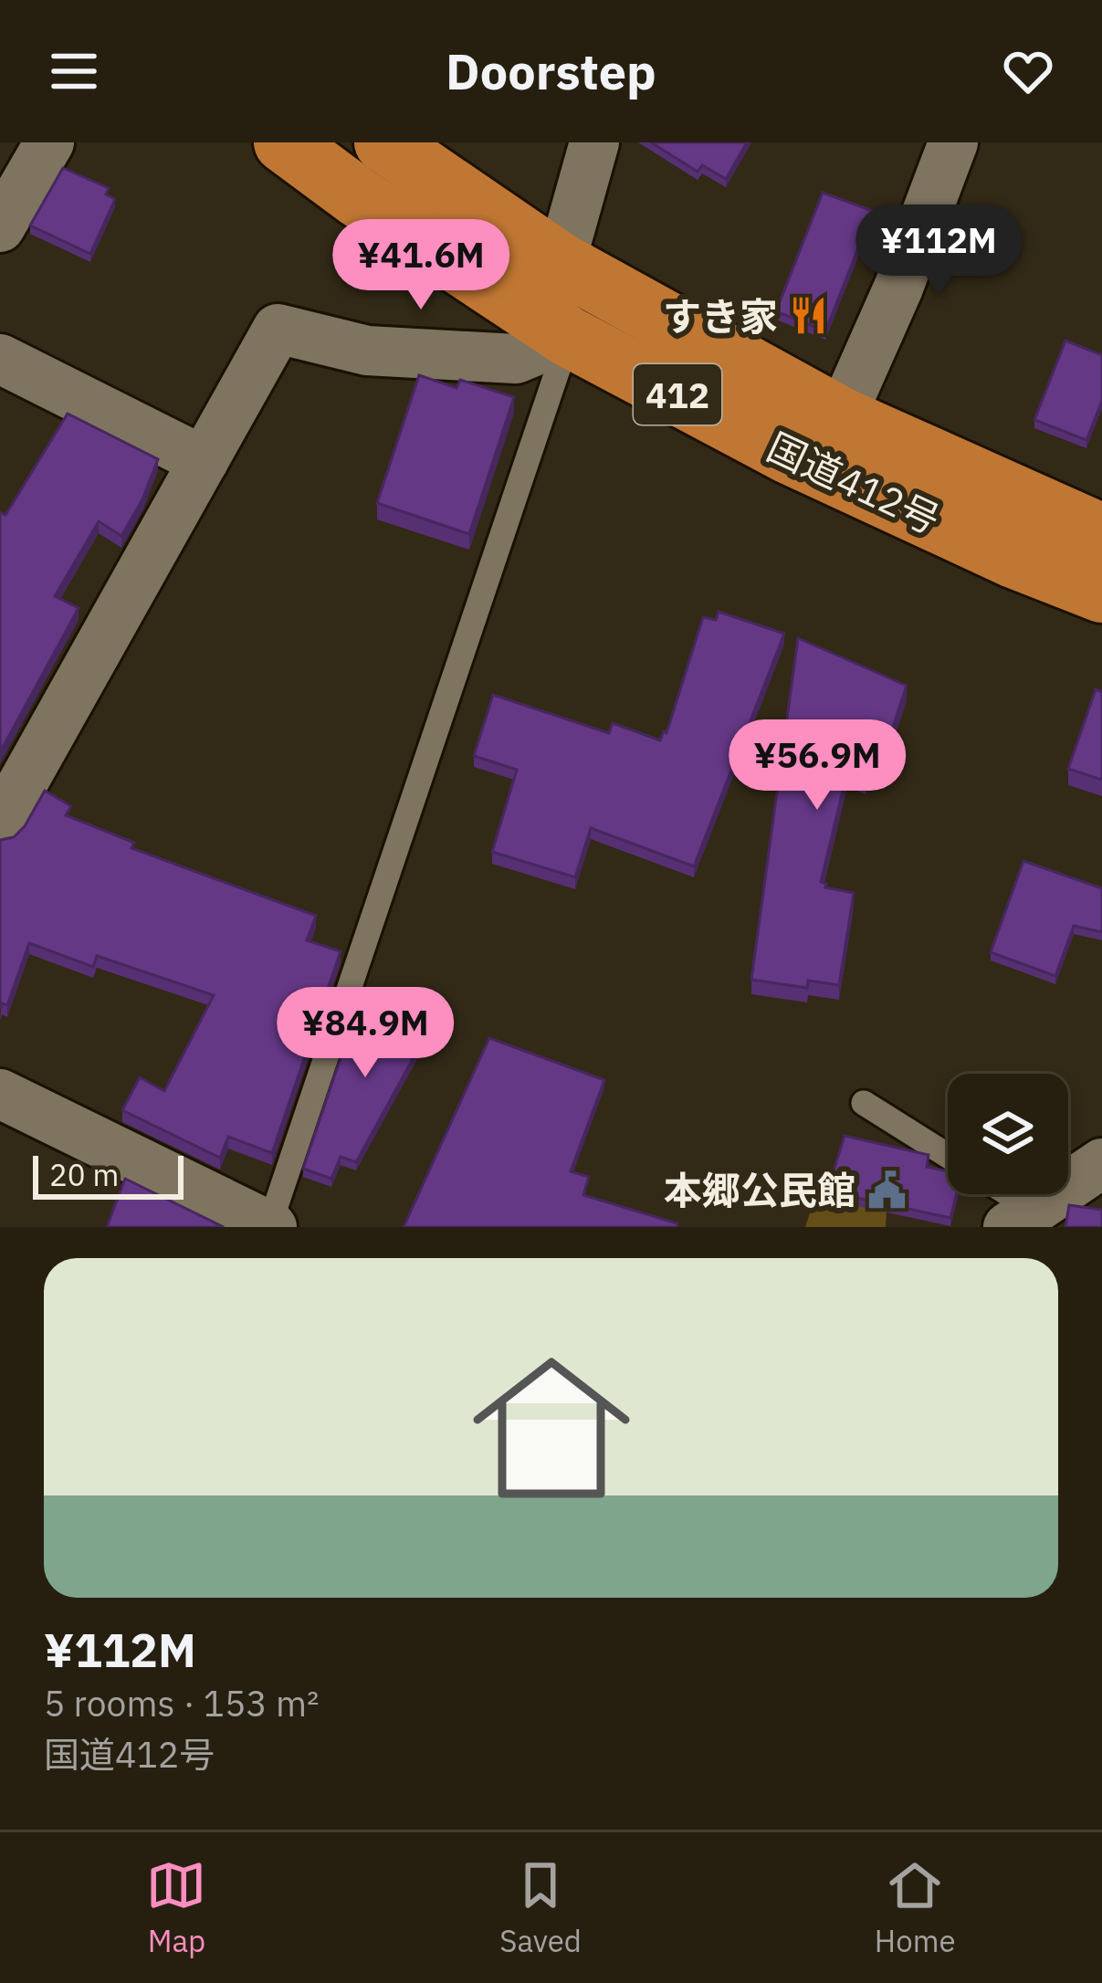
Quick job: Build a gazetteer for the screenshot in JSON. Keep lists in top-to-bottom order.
{
  "streets": {
    "highway": ["412", "国道412号"]
  },
  "places": {
    "restaurant": ["すき家"],
    "public building": ["本郷公民館"]
  },
  "scale_bar": "20 m",
  "page": {
    "header": "Doorstep",
    "price": [
      "¥112M",
      "¥41.6M",
      "¥56.9M",
      "¥84.9M"
    ],
    "scale": "20 m",
    "list": [
      {
        "name": "¥112M",
        "note": "5 rooms · 153 m² · 国道412号"
      }
    ],
    "tabs": ["Map", "Saved", "Home"]
  }
}
